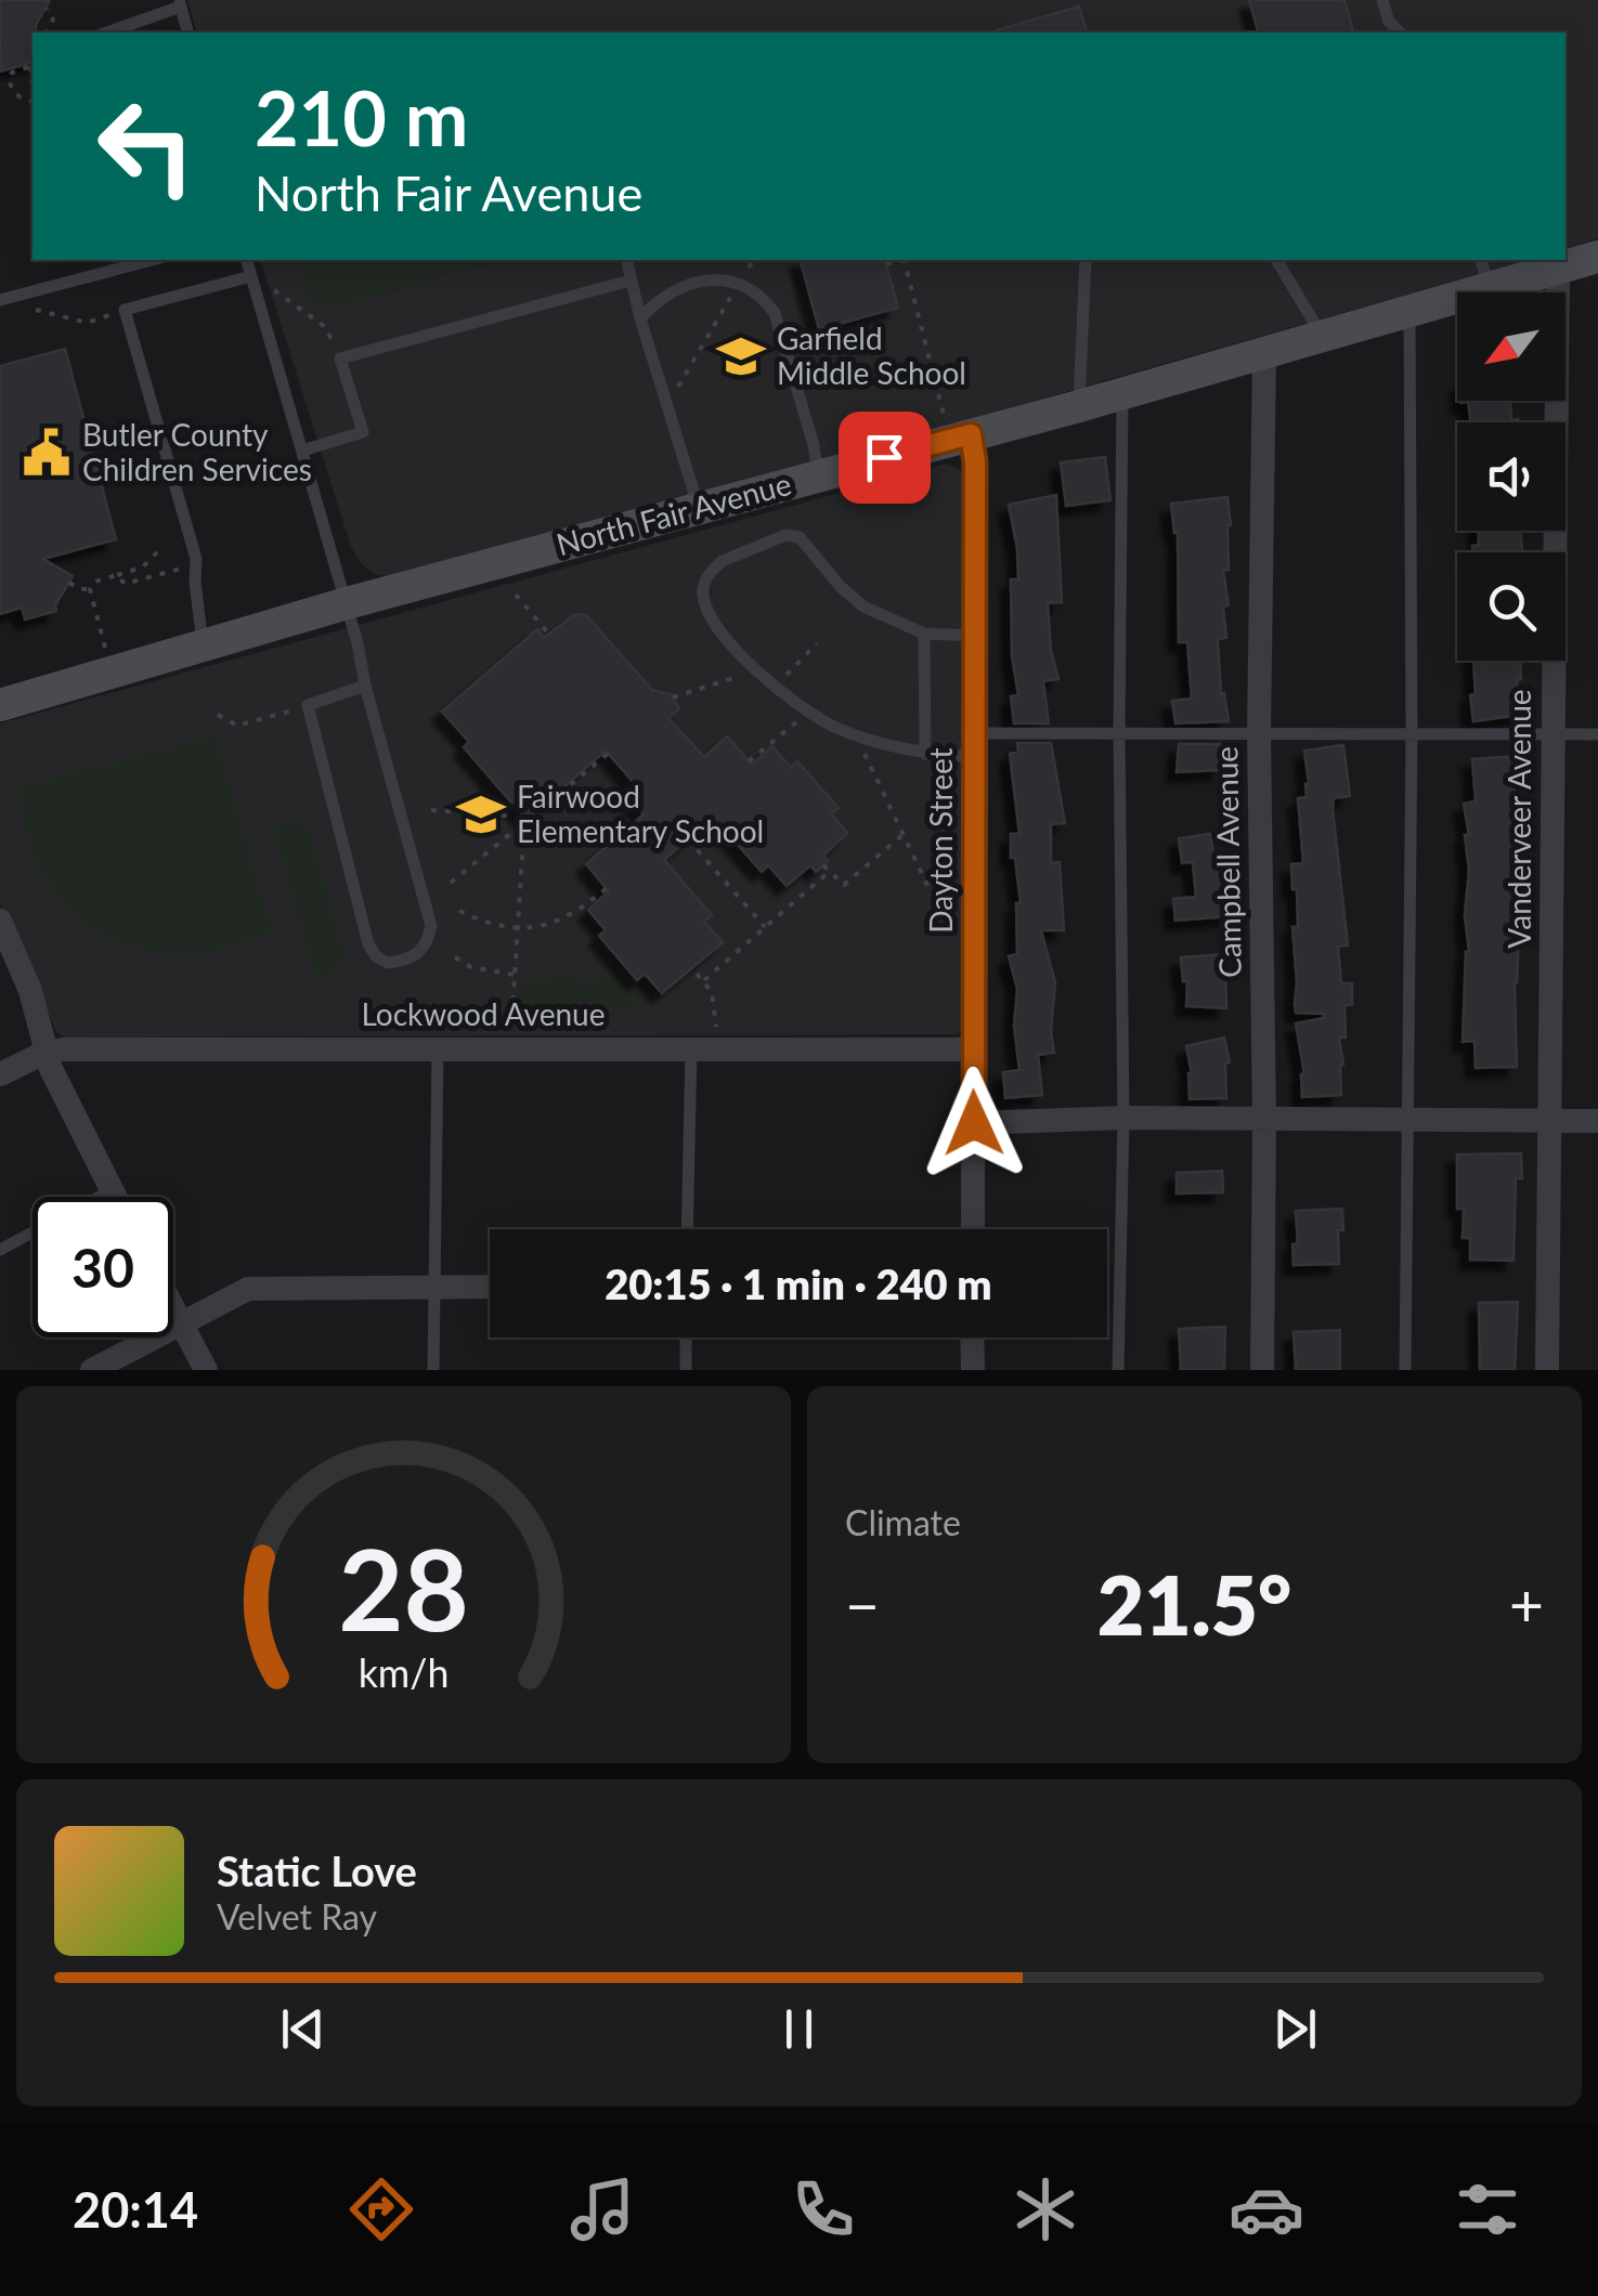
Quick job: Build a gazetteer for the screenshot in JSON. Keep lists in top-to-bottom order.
{
  "streets": {
    "street": [
      "North Fair Avenue",
      "Vanderveer Avenue",
      "Dayton Street",
      "Campbell Avenue",
      "Lockwood Avenue"
    ]
  },
  "crossings": [
    ["North Fair Avenue", "Vanderveer Avenue"],
    ["North Fair Avenue", "Dayton Street"],
    ["North Fair Avenue", "Campbell Avenue"],
    ["Dayton Street", "Lockwood Avenue"]
  ],
  "places": {
    "school or university": ["Garfield Middle School", "Fairwood Elementary School"],
    "public building": ["Butler County Children Services"]
  },
  "north": "bottom left",
  "page": {
    "turn": ["210 m", "North Fair Avenue"],
    "limit": "30",
    "trip": "20:15 · 1 min · 240 m",
    "tile": "Climate",
    "heat": ["−", "21.5°", "+"],
    "song": ["Static Love", "Velvet Ray"],
    "tabs": "20:14",
    "gauge": ["28", "km/h"]
  }
}
